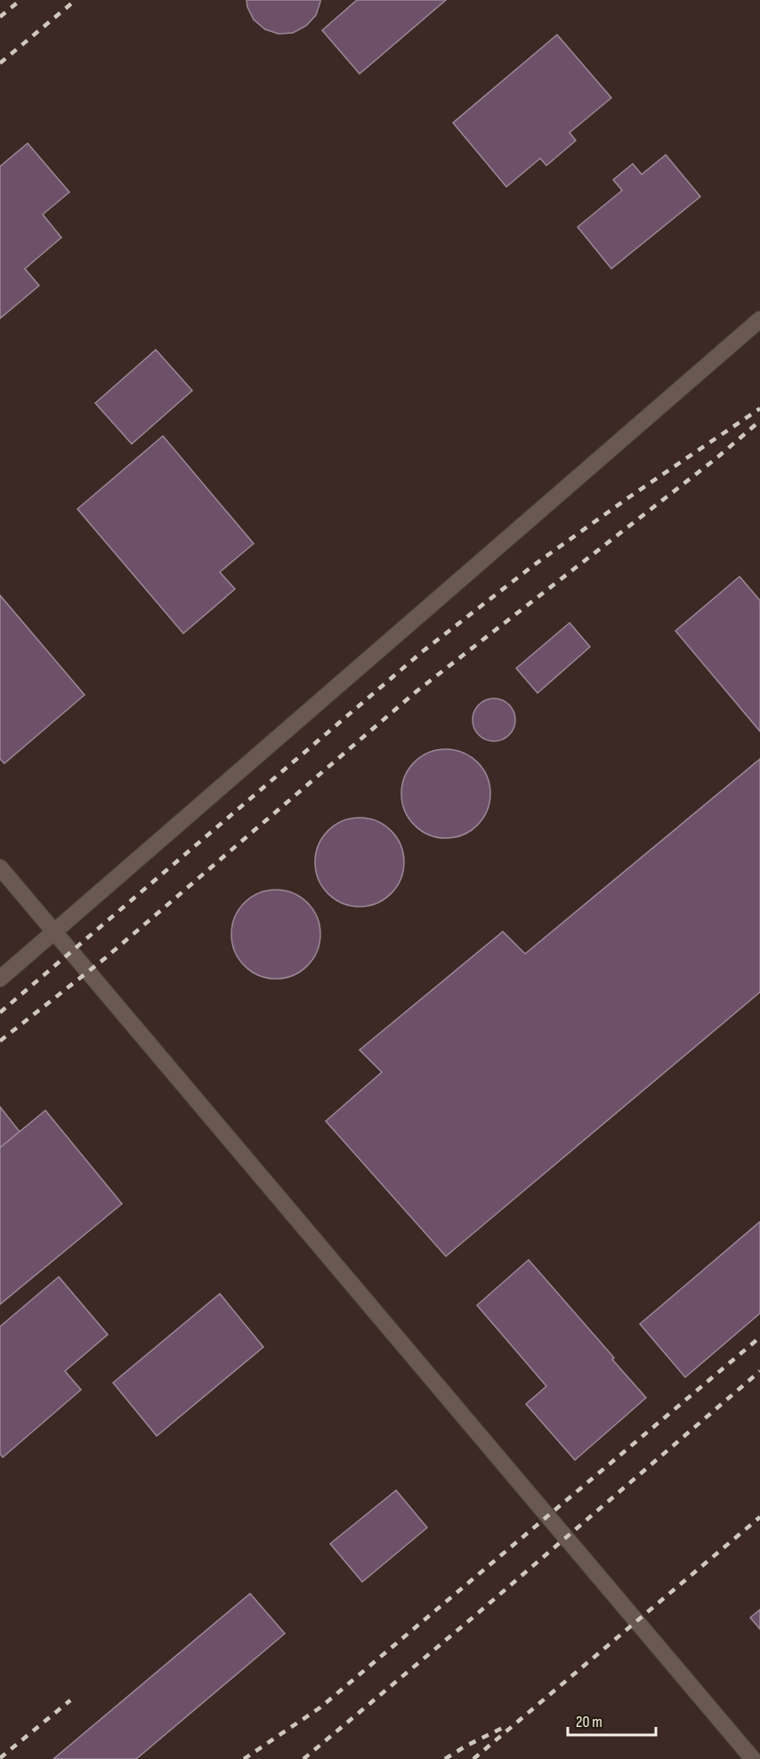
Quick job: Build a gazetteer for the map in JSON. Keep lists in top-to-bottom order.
{
  "scale_bar": "20 m"
}
